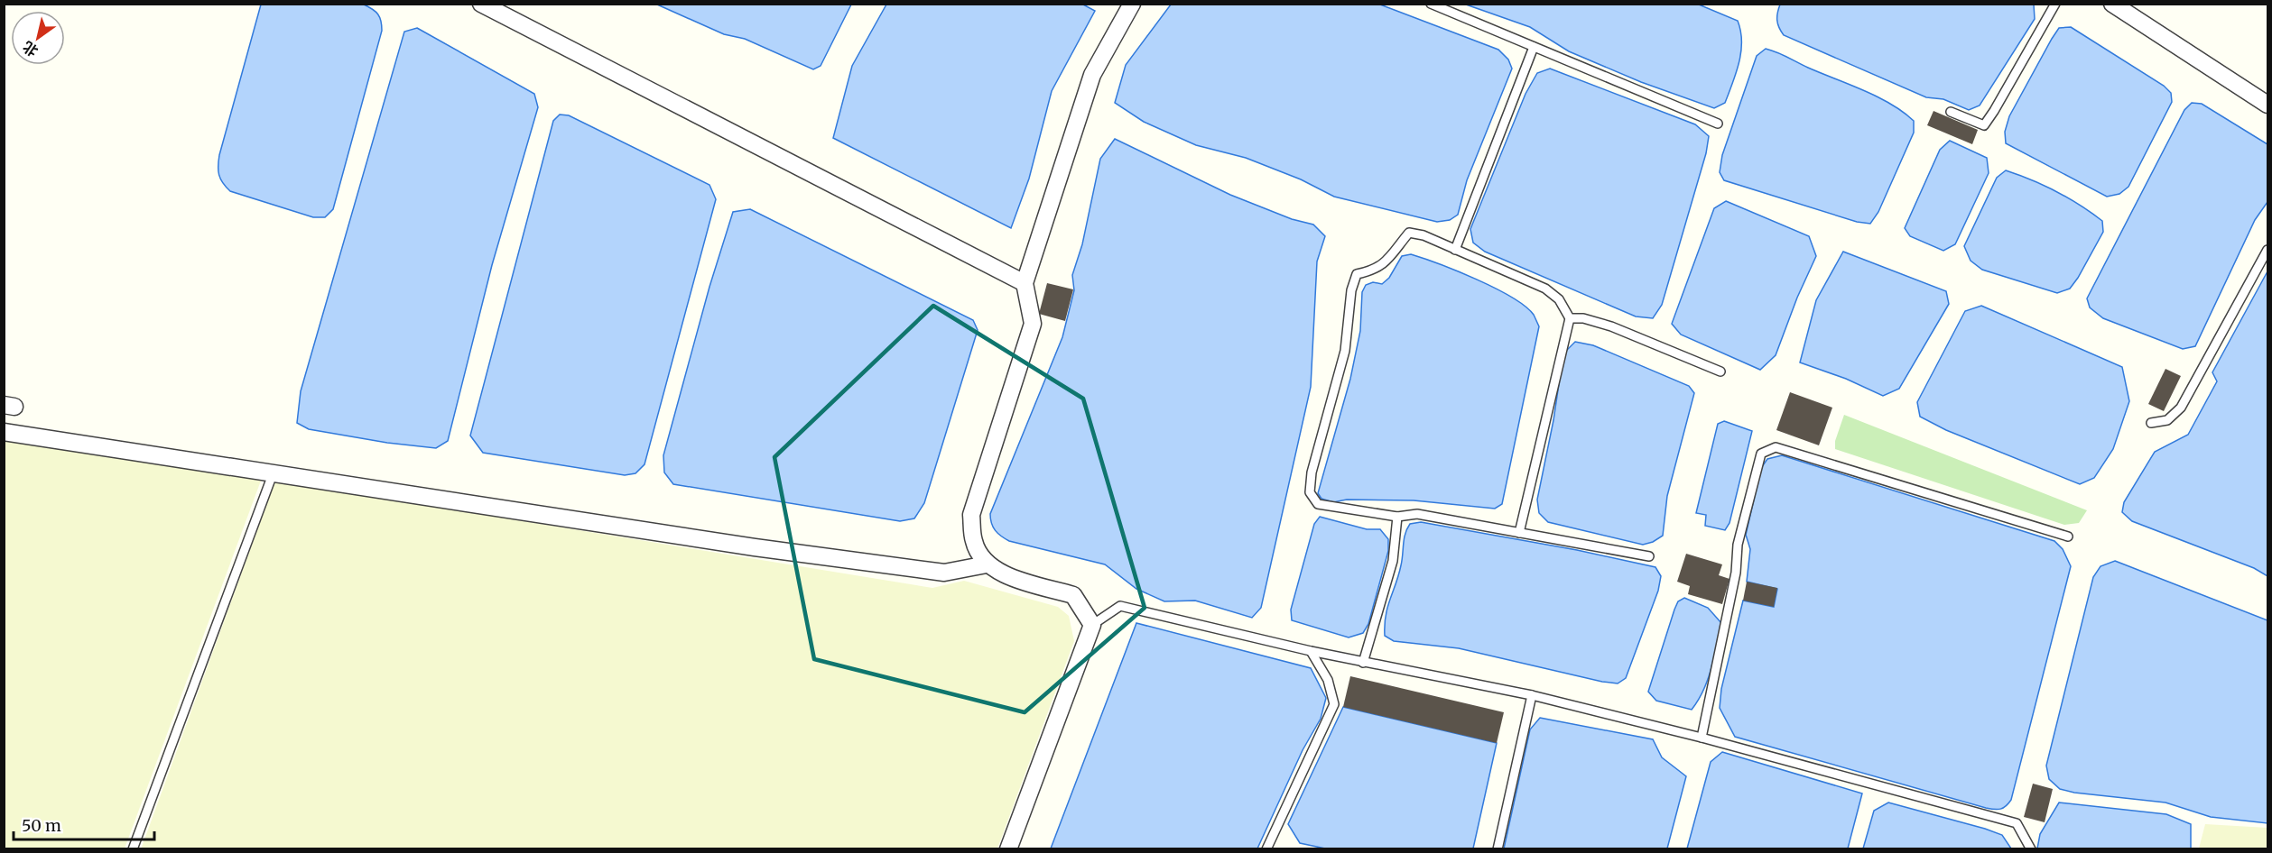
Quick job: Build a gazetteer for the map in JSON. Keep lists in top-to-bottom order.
{
  "scale_bar": "50 m",
  "north": "bottom left"
}
